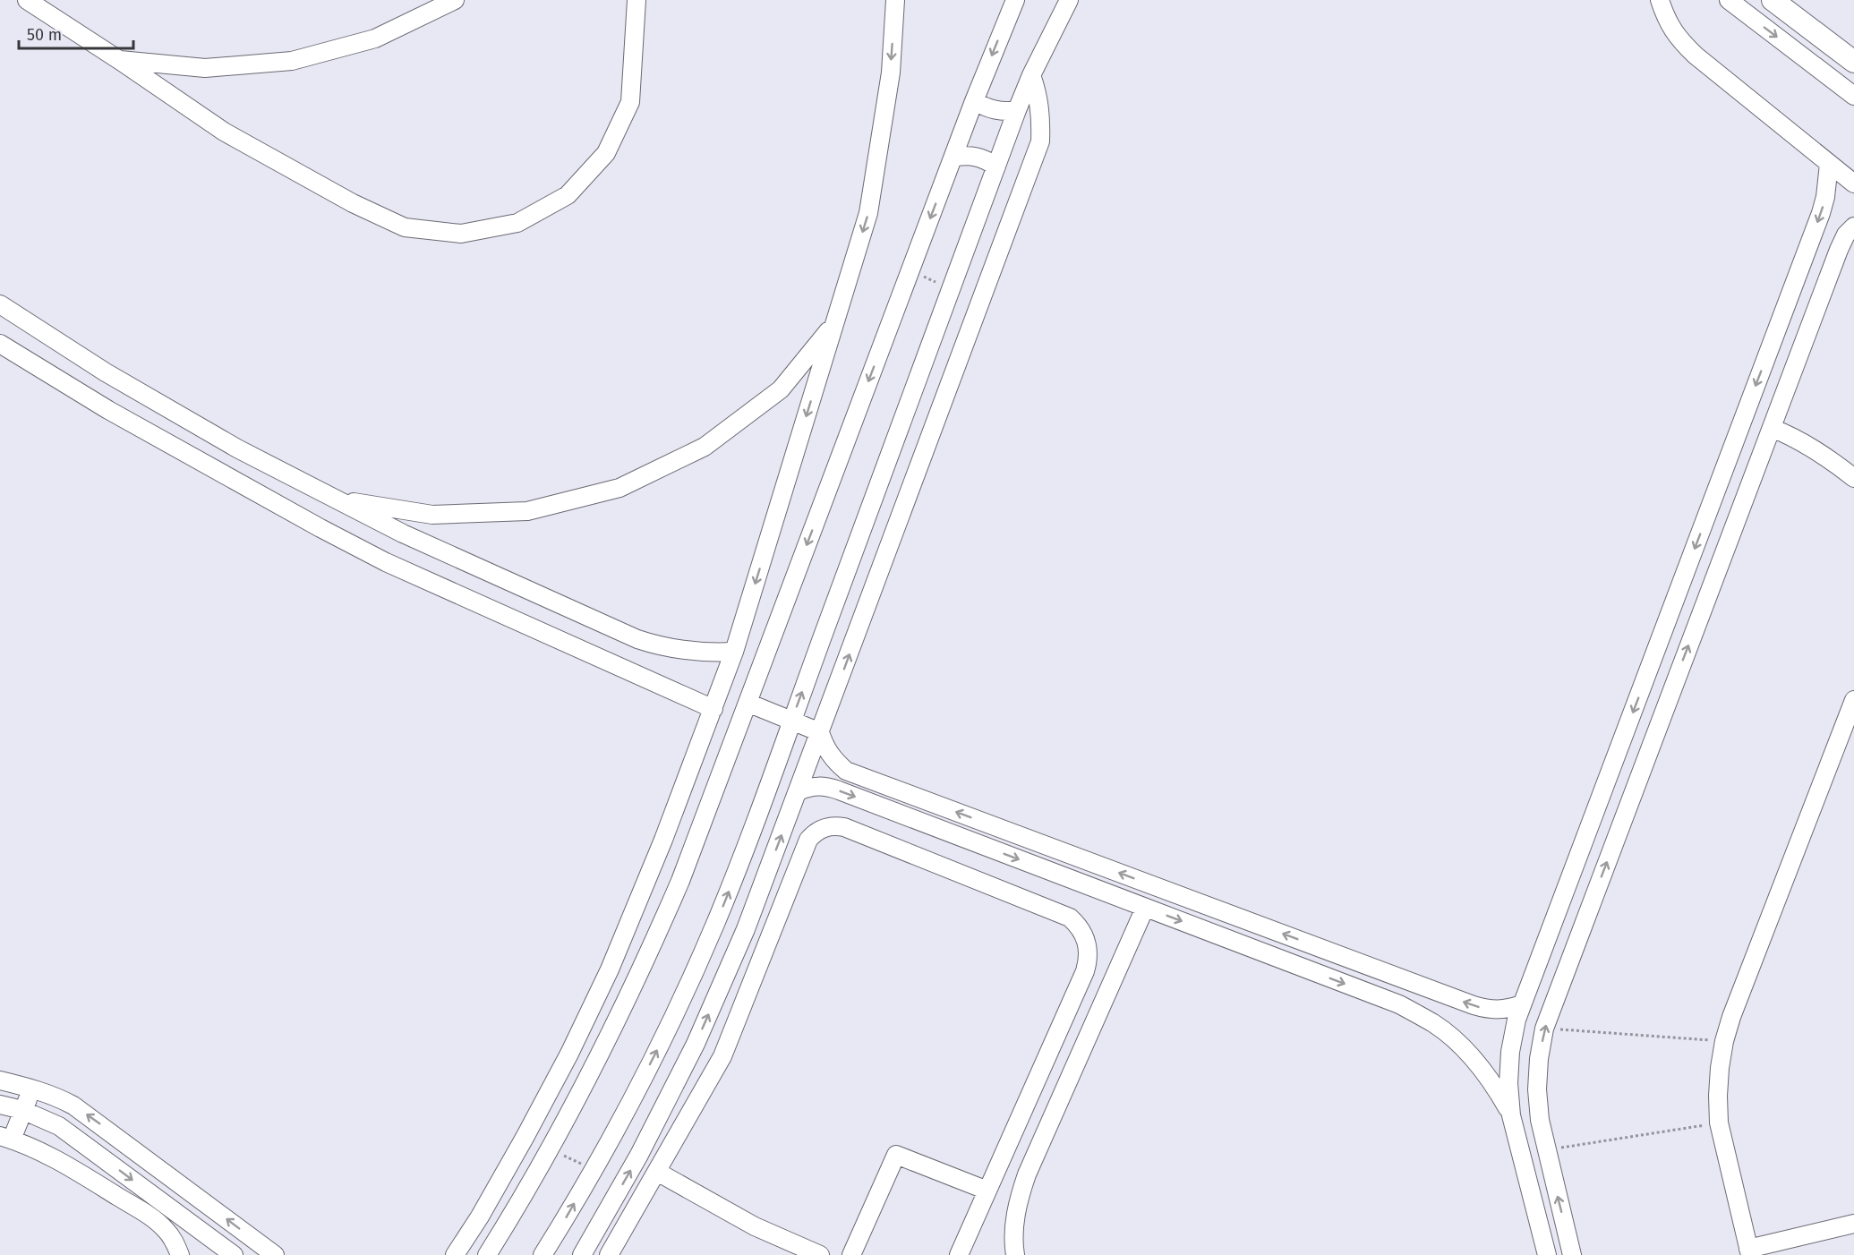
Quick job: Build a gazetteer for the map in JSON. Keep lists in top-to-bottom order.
{
  "scale_bar": "50 m"
}
